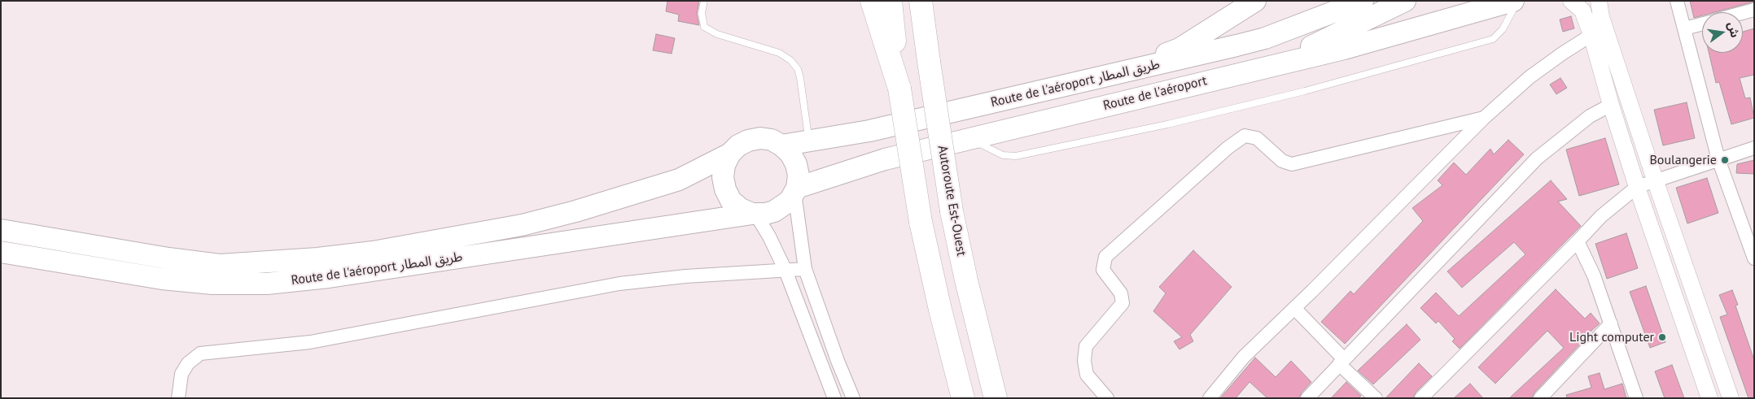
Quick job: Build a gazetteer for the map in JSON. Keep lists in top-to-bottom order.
{
  "streets": {
    "highway": ["Route de l'aéroport طريق المطار", "Route de l'aéroport", "Autoroute Est-Ouest"]
  },
  "crossings": [
    ["Route de l'aéroport طريق المطار", "Route de l'aéroport"]
  ],
  "places": ["Boulangerie", "Light computer"],
  "north": "right"
}
